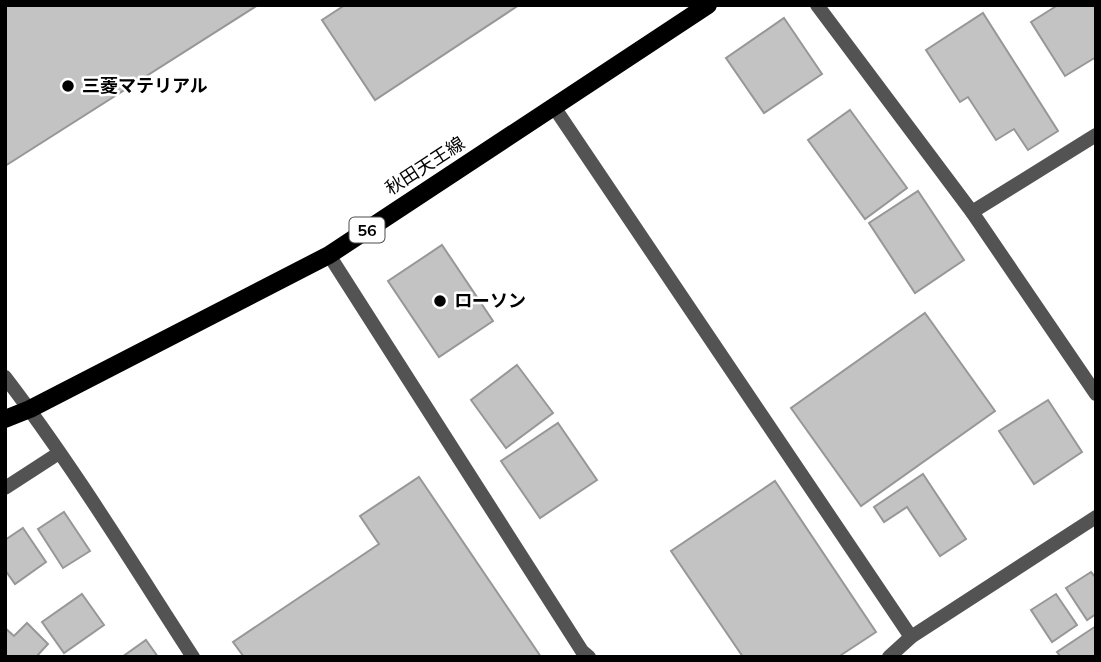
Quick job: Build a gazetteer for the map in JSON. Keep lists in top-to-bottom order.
{
  "streets": {
    "main road": ["秋田天王線", "56"]
  },
  "places": ["三菱マテリアル", "ローソン"]
}
